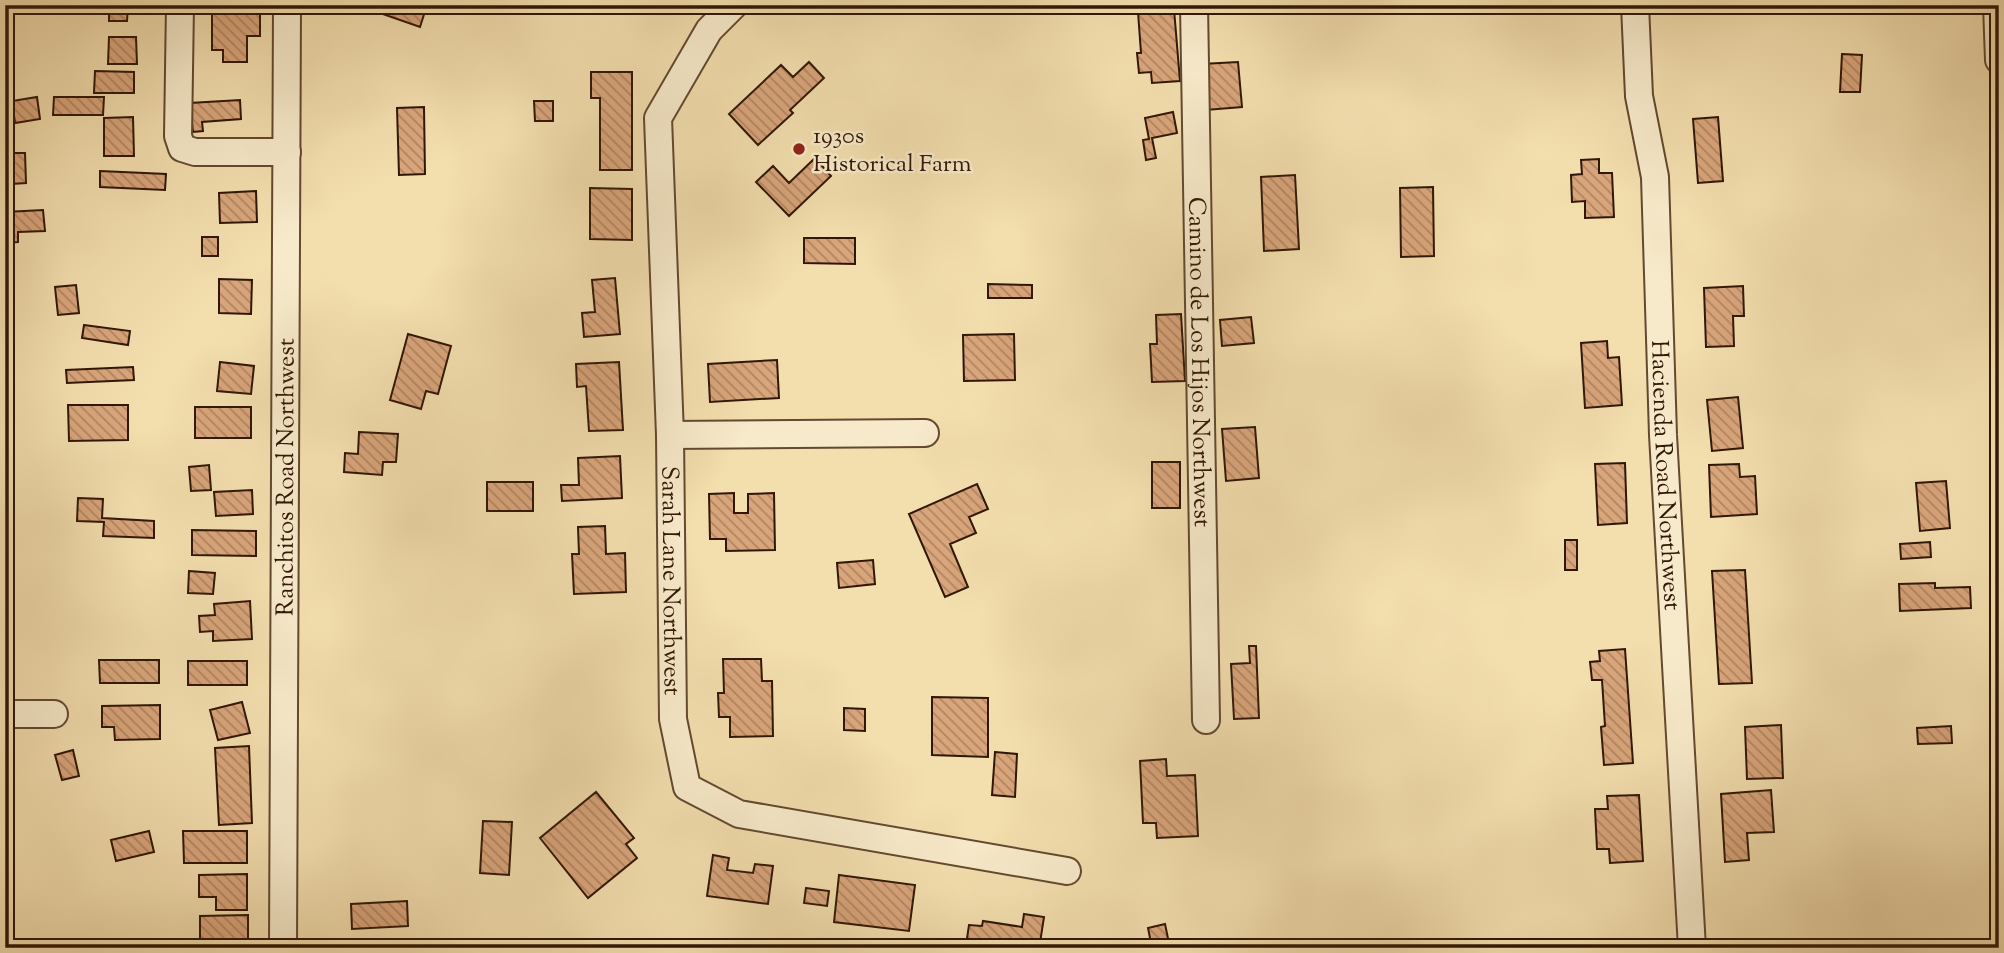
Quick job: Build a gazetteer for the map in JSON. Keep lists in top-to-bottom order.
{
  "streets": {
    "street": [
      "Camino de Los Hijos Northwest",
      "Hacienda Road Northwest",
      "Ranchitos Road Northwest",
      "Sarah Lane Northwest"
    ]
  },
  "places": ["1930s Historical Farm"]
}
